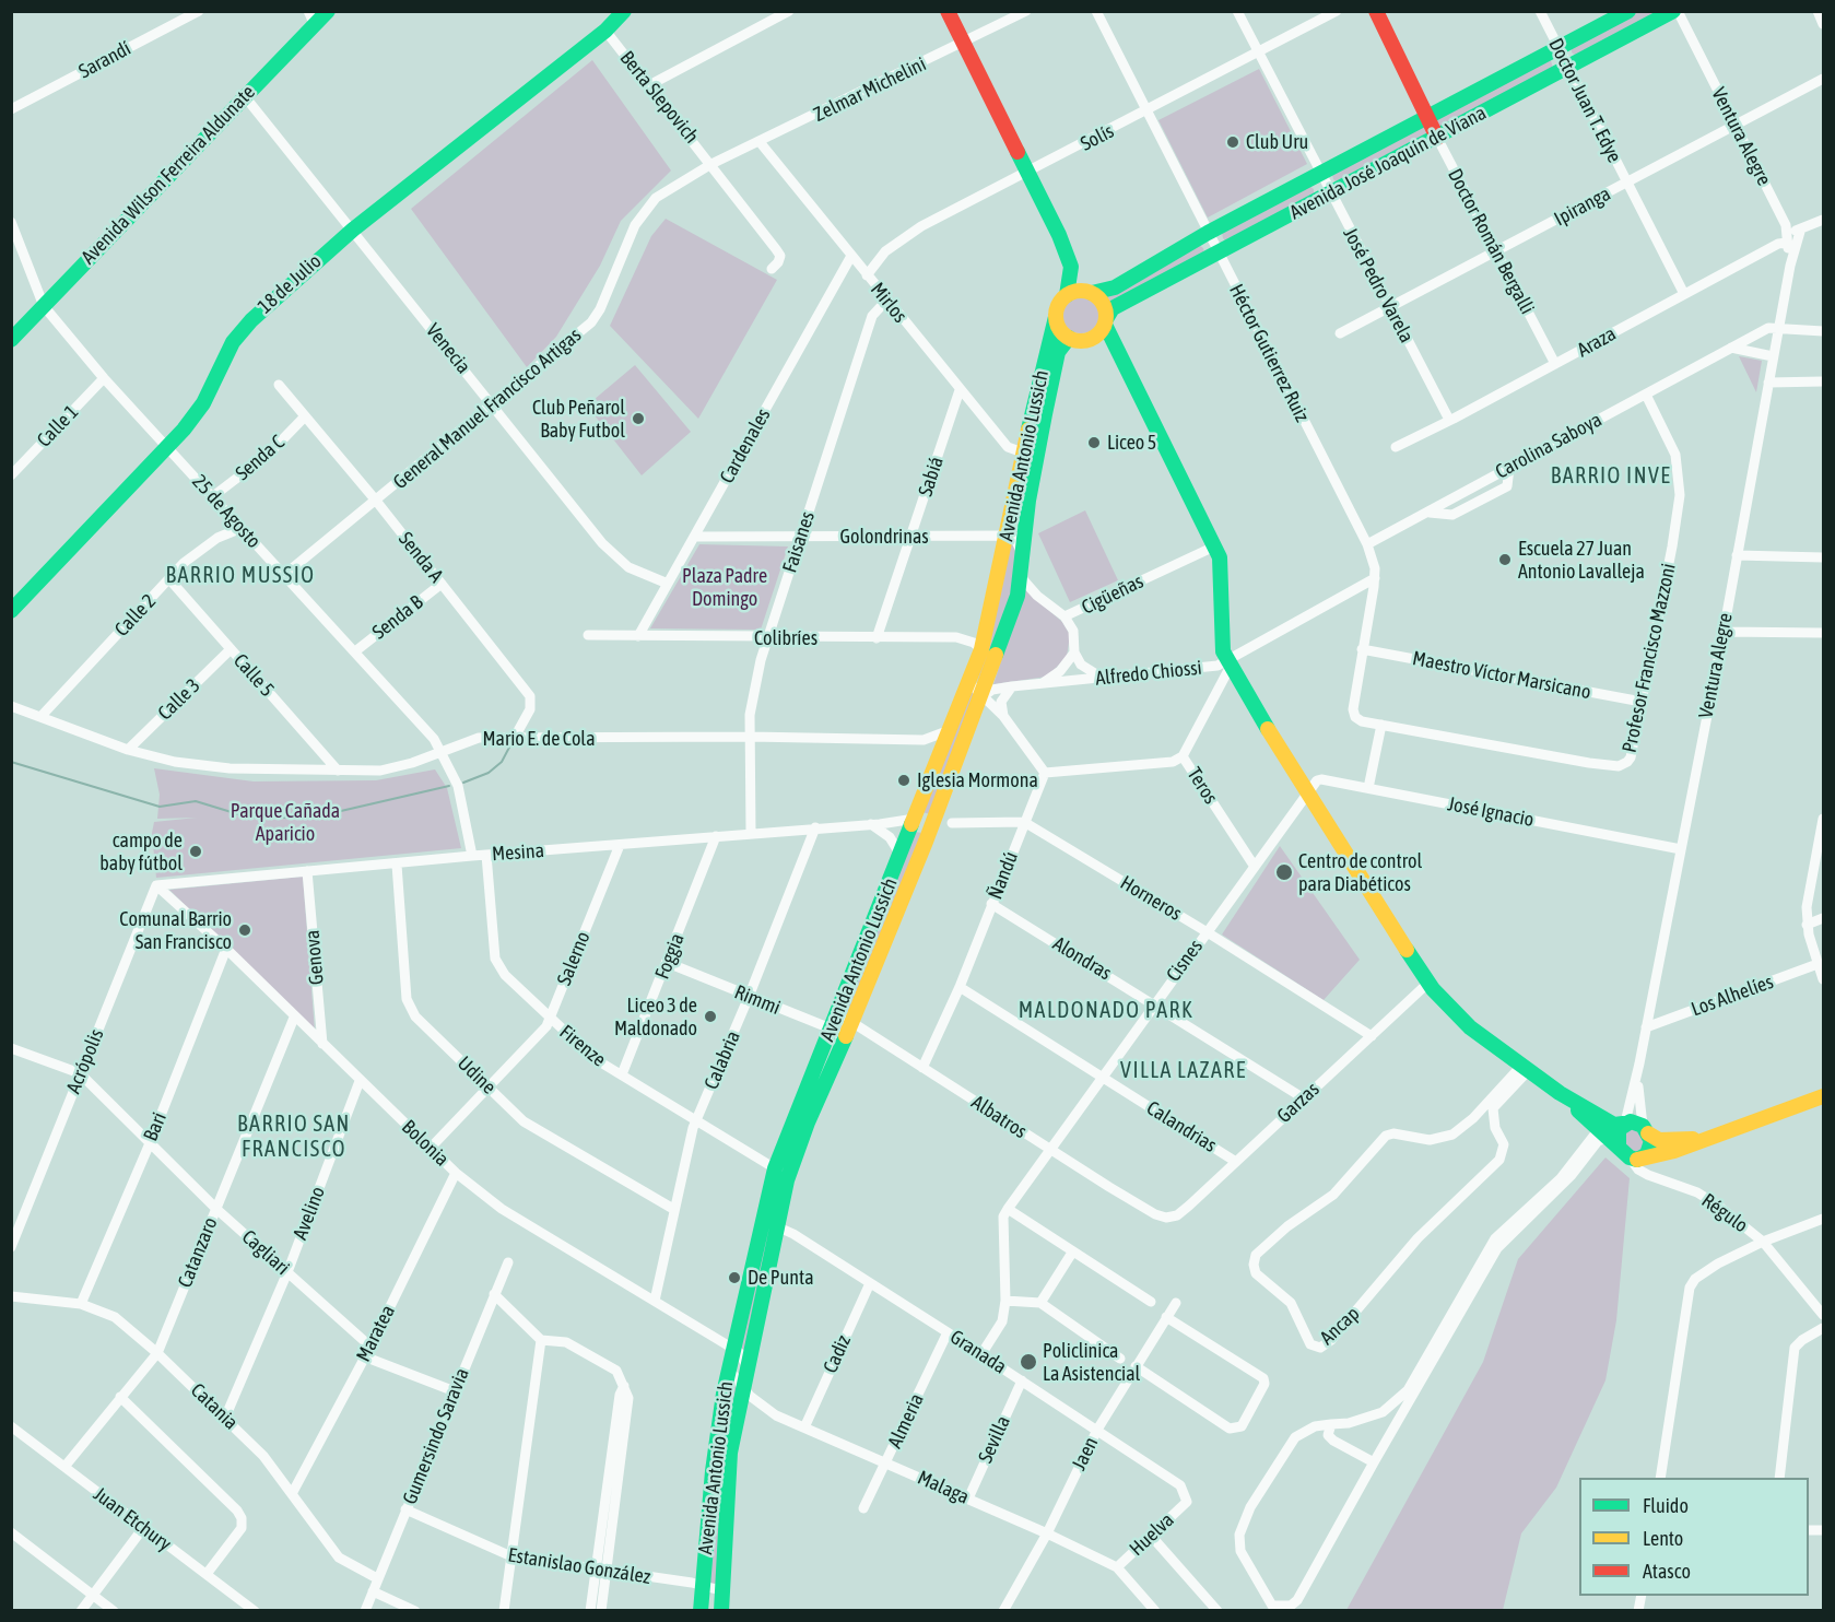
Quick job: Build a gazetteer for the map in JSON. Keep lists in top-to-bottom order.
{
  "streets": {
    "main road": [
      "Avenida José Joaquín de Viana",
      "Avenida Wilson Ferreira Aldunate",
      "Doctor Román Bergalli",
      "18 de Julio",
      "Avenida Antonio Lussich"
    ],
    "street": [
      "Sarandí",
      "Zelmar Michelini",
      "Berta Slepovich",
      "Doctor Juan T. Edye",
      "Ventura Alegre",
      "Solís",
      "Ipiranga",
      "José Pedro Varela",
      "Mirlos",
      "Araza",
      "Venecia",
      "Héctor Gutierrez Ruiz",
      "General Manuel Francisco Artigas",
      "Calle 1",
      "Cardenales",
      "Carolina Saboya",
      "Senda C",
      "Sabiá",
      "25 de Agosto",
      "Golondrinas",
      "Faisanes",
      "Senda A",
      "Cigüeñas",
      "Calle 2",
      "Senda B",
      "Colibríes",
      "Profesor Francisco Mazzoni",
      "Alfredo Chiossi",
      "Calle 5",
      "Maestro Víctor Marsicano",
      "Calle 3",
      "Mario E. de Cola",
      "Teros",
      "José Ignacio",
      "Mesina",
      "Ñandú",
      "Horneros",
      "Foggia",
      "Genova",
      "Salerno",
      "Alondras",
      "Cisnes",
      "Los Alhelíes",
      "Rimmi",
      "Firenze",
      "Calabria",
      "Acrópolis",
      "Udine",
      "Garzas",
      "Albatros",
      "Bari",
      "Calandrias",
      "Bolonia",
      "Avelino",
      "Régulo",
      "Catanzaro",
      "Cagliari",
      "Ancap",
      "Maratea",
      "Granada",
      "Cadiz",
      "Catania",
      "Almeria",
      "Gumersindo Saravia",
      "Sevilla",
      "Jaen",
      "Malaga",
      "Juan Etchury",
      "Huelva",
      "Estanislao González"
    ]
  },
  "crossings": [
    ["Zelmar Michelini", "Berta Slepovich"],
    ["Zelmar Michelini", "Mirlos"],
    ["Zelmar Michelini", "General Manuel Francisco Artigas"],
    ["Berta Slepovich", "18 de Julio"],
    ["Berta Slepovich", "General Manuel Francisco Artigas"],
    ["Doctor Juan T. Edye", "Avenida José Joaquín de Viana"],
    ["Doctor Juan T. Edye", "Ipiranga"],
    ["Doctor Juan T. Edye", "Araza"],
    ["Ventura Alegre", "Avenida José Joaquín de Viana"],
    ["Ventura Alegre", "Ipiranga"],
    ["Ventura Alegre", "Araza"],
    ["Ventura Alegre", "Carolina Saboya"],
    ["Ventura Alegre", "José Ignacio"],
    ["Ventura Alegre", "Los Alhelíes"],
    ["Solís", "José Pedro Varela"],
    ["Solís", "Mirlos"],
    ["Solís", "Héctor Gutierrez Ruiz"],
    ["Avenida José Joaquín de Viana", "Doctor Román Bergalli"],
    ["Avenida José Joaquín de Viana", "José Pedro Varela"],
    ["Avenida José Joaquín de Viana", "Héctor Gutierrez Ruiz"],
    ["Avenida José Joaquín de Viana", "Avenida Antonio Lussich"],
    ["Avenida Wilson Ferreira Aldunate", "Venecia"],
    ["Avenida Wilson Ferreira Aldunate", "25 de Agosto"],
    ["Ipiranga", "Doctor Román Bergalli"],
    ["Ipiranga", "José Pedro Varela"],
    ["Doctor Román Bergalli", "Araza"],
    ["18 de Julio", "Venecia"],
    ["18 de Julio", "25 de Agosto"],
    ["José Pedro Varela", "Araza"],
    ["Mirlos", "Cardenales"],
    ["Mirlos", "Avenida Antonio Lussich"],
    ["Mirlos", "Sabiá"],
    ["Mirlos", "Faisanes"],
    ["Venecia", "General Manuel Francisco Artigas"],
    ["Venecia", "Cardenales"],
    ["Héctor Gutierrez Ruiz", "Carolina Saboya"],
    ["Héctor Gutierrez Ruiz", "Profesor Francisco Mazzoni"],
    ["Héctor Gutierrez Ruiz", "Alfredo Chiossi"],
    ["Héctor Gutierrez Ruiz", "Maestro Víctor Marsicano"],
    ["General Manuel Francisco Artigas", "25 de Agosto"],
    ["General Manuel Francisco Artigas", "Senda A"],
    ["Calle 1", "25 de Agosto"],
    ["Cardenales", "Golondrinas"],
    ["Cardenales", "Colibríes"],
    ["Carolina Saboya", "Profesor Francisco Mazzoni"],
    ["Avenida Antonio Lussich", "Golondrinas"],
    ["Avenida Antonio Lussich", "Cigüeñas"],
    ["Avenida Antonio Lussich", "Colibríes"],
    ["Avenida Antonio Lussich", "Alfredo Chiossi"],
    ["Avenida Antonio Lussich", "Mario E. de Cola"],
    ["Avenida Antonio Lussich", "Mesina"],
    ["Avenida Antonio Lussich", "Rimmi"],
    ["Avenida Antonio Lussich", "Firenze"],
    ["Avenida Antonio Lussich", "Albatros"],
    ["Avenida Antonio Lussich", "Bolonia"],
    ["Avenida Antonio Lussich", "Granada"],
    ["Avenida Antonio Lussich", "Malaga"],
    ["Avenida Antonio Lussich", "Estanislao González"],
    ["Senda C", "25 de Agosto"],
    ["Senda C", "Senda A"],
    ["Sabiá", "Golondrinas"],
    ["Sabiá", "Colibríes"],
    ["25 de Agosto", "Calle 2"],
    ["25 de Agosto", "Senda B"],
    ["25 de Agosto", "Mario E. de Cola"],
    ["25 de Agosto", "Mesina"],
    ["Golondrinas", "Faisanes"],
    ["Faisanes", "Colibríes"],
    ["Faisanes", "Mario E. de Cola"],
    ["Faisanes", "Mesina"],
    ["Senda A", "Senda B"],
    ["Senda A", "Mario E. de Cola"],
    ["Calle 2", "Calle 5"],
    ["Calle 2", "Mario E. de Cola"],
    ["Profesor Francisco Mazzoni", "Maestro Víctor Marsicano"],
    ["Calle 5", "Calle 3"],
    ["Calle 5", "Mario E. de Cola"],
    ["Calle 3", "Mario E. de Cola"],
    ["Teros", "Ñandú"],
    ["Teros", "Cisnes"],
    ["José Ignacio", "Cisnes"],
    ["Mesina", "Foggia"],
    ["Mesina", "Genova"],
    ["Mesina", "Salerno"],
    ["Mesina", "Firenze"],
    ["Mesina", "Calabria"],
    ["Mesina", "Acrópolis"],
    ["Mesina", "Udine"],
    ["Mesina", "Bolonia"],
    ["Ñandú", "Horneros"],
    ["Ñandú", "Alondras"],
    ["Ñandú", "Albatros"],
    ["Ñandú", "Calandrias"],
    ["Horneros", "Cisnes"],
    ["Horneros", "Garzas"],
    ["Foggia", "Rimmi"],
    ["Foggia", "Firenze"],
    ["Genova", "Bolonia"],
    ["Salerno", "Firenze"],
    ["Salerno", "Udine"],
    ["Salerno", "Bolonia"],
    ["Alondras", "Cisnes"],
    ["Alondras", "Garzas"],
    ["Cisnes", "Albatros"],
    ["Cisnes", "Calandrias"],
    ["Rimmi", "Calabria"],
    ["Rimmi", "Albatros"],
    ["Firenze", "Calabria"],
    ["Calabria", "Udine"],
    ["Calabria", "Bolonia"],
    ["Acrópolis", "Bolonia"],
    ["Acrópolis", "Cagliari"],
    ["Garzas", "Albatros"],
    ["Garzas", "Calandrias"],
    ["Bari", "Bolonia"],
    ["Bari", "Cagliari"],
    ["Bari", "Catania"],
    ["Bolonia", "Avelino"],
    ["Bolonia", "Catanzaro"],
    ["Bolonia", "Maratea"],
    ["Avelino", "Cagliari"],
    ["Avelino", "Catania"],
    ["Catanzaro", "Cagliari"],
    ["Catanzaro", "Catania"],
    ["Catanzaro", "Juan Etchury"],
    ["Cagliari", "Maratea"],
    ["Maratea", "Catania"],
    ["Granada", "Cadiz"],
    ["Granada", "Almeria"],
    ["Granada", "Sevilla"],
    ["Granada", "Jaen"],
    ["Granada", "Huelva"],
    ["Cadiz", "Malaga"],
    ["Catania", "Gumersindo Saravia"],
    ["Almeria", "Malaga"],
    ["Gumersindo Saravia", "Estanislao González"],
    ["Sevilla", "Malaga"],
    ["Jaen", "Malaga"],
    ["Malaga", "Huelva"]
  ],
  "districts": [
    "BARRIO INVE",
    "BARRIO MUSSIO",
    "MALDONADO PARK",
    "VILLA LAZARE",
    "BARRIO SAN FRANCISCO"
  ],
  "parks": ["Plaza Padre Domingo", "Parque Cañada Aparicio"],
  "places": [
    "Club Uru",
    "Club Peñarol Baby Futbol",
    "Liceo 5",
    "Escuela 27 Juan Antonio Lavalleja",
    "Iglesia Mormona",
    "campo de baby fútbol",
    "Centro de control para Diabéticos",
    "Comunal Barrio San Francisco",
    "Liceo 3 de Maldonado",
    "De Punta",
    "Policlinica La Asistencial"
  ],
  "legend": ["Fluido", "Lento", "Atasco"]
}
